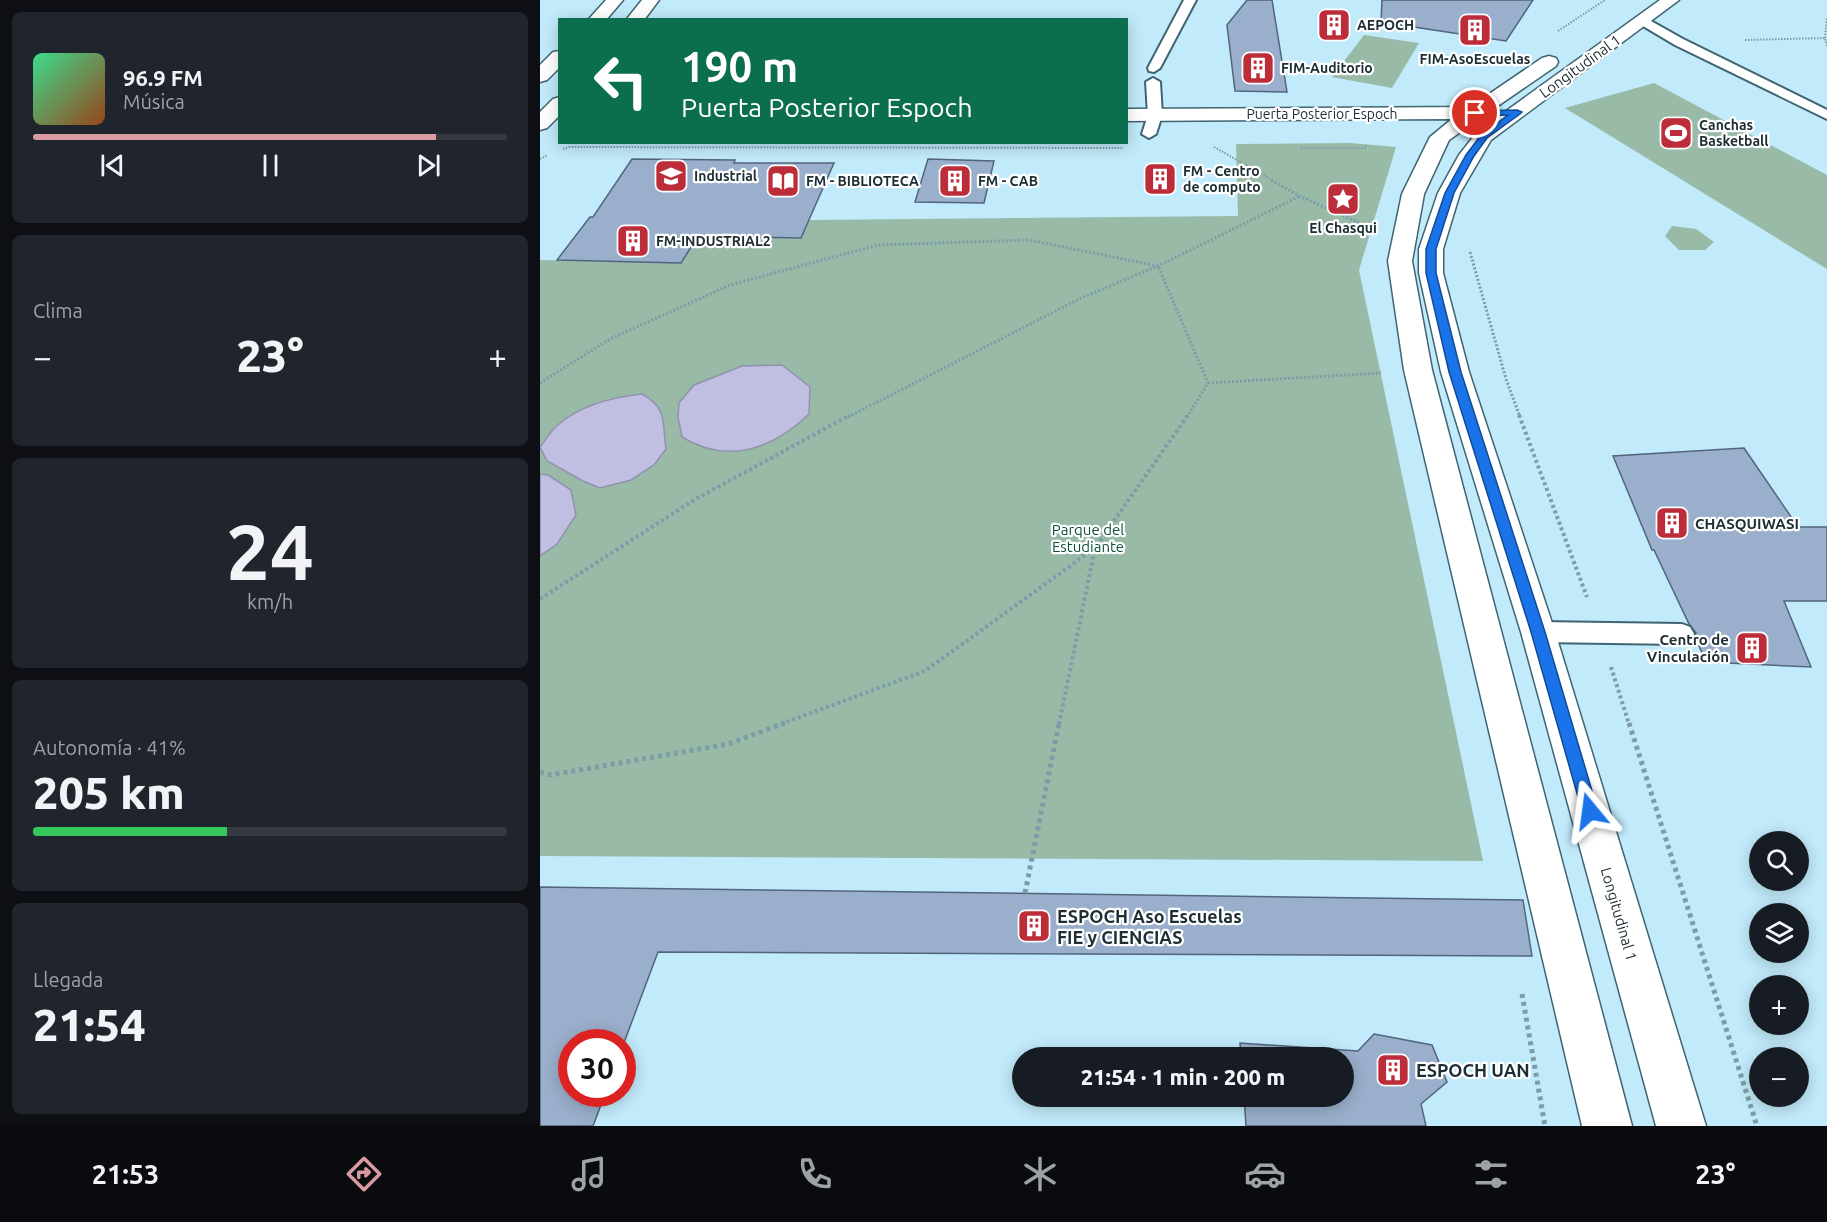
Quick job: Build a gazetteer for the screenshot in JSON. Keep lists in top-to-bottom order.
{
  "streets": {
    "street": ["Longitudinal 1", "Puerta Posterior Espoch"]
  },
  "crossings": [
    ["Longitudinal 1", "Puerta Posterior Espoch"]
  ],
  "parks": ["Parque del Estudiante"],
  "places": {
    "building": [
      "AEPOCH",
      "FIM-AsoEscuelas",
      "FIM-Auditorio",
      "FM - Centro de computo",
      "FM - CAB",
      "FM-INDUSTRIAL2",
      "CHASQUIWASI",
      "Centro de Vinculación",
      "ESPOCH Aso Escuelas FIE y CIENCIAS",
      "ESPOCH UAN"
    ],
    "sports": ["Canchas Basketball"],
    "school or university": ["Industrial"],
    "library": ["FM - BIBLIOTECA"],
    "place": ["El Chasqui"]
  },
  "page": {
    "turn": ["190 m", "Puerta Posterior Espoch"],
    "song": ["96.9 FM", "Música"],
    "tile": [
      "Clima",
      ["24", "km/h"],
      ["Autonomía · 41%", "205 km"],
      ["Llegada", "21:54"]
    ],
    "heat": ["−", "23°", "+"],
    "map_buttons": ["+", "−"],
    "limit": "30",
    "trip": "21:54 · 1 min · 200 m",
    "tabs": ["21:53", "23°"]
  }
}
